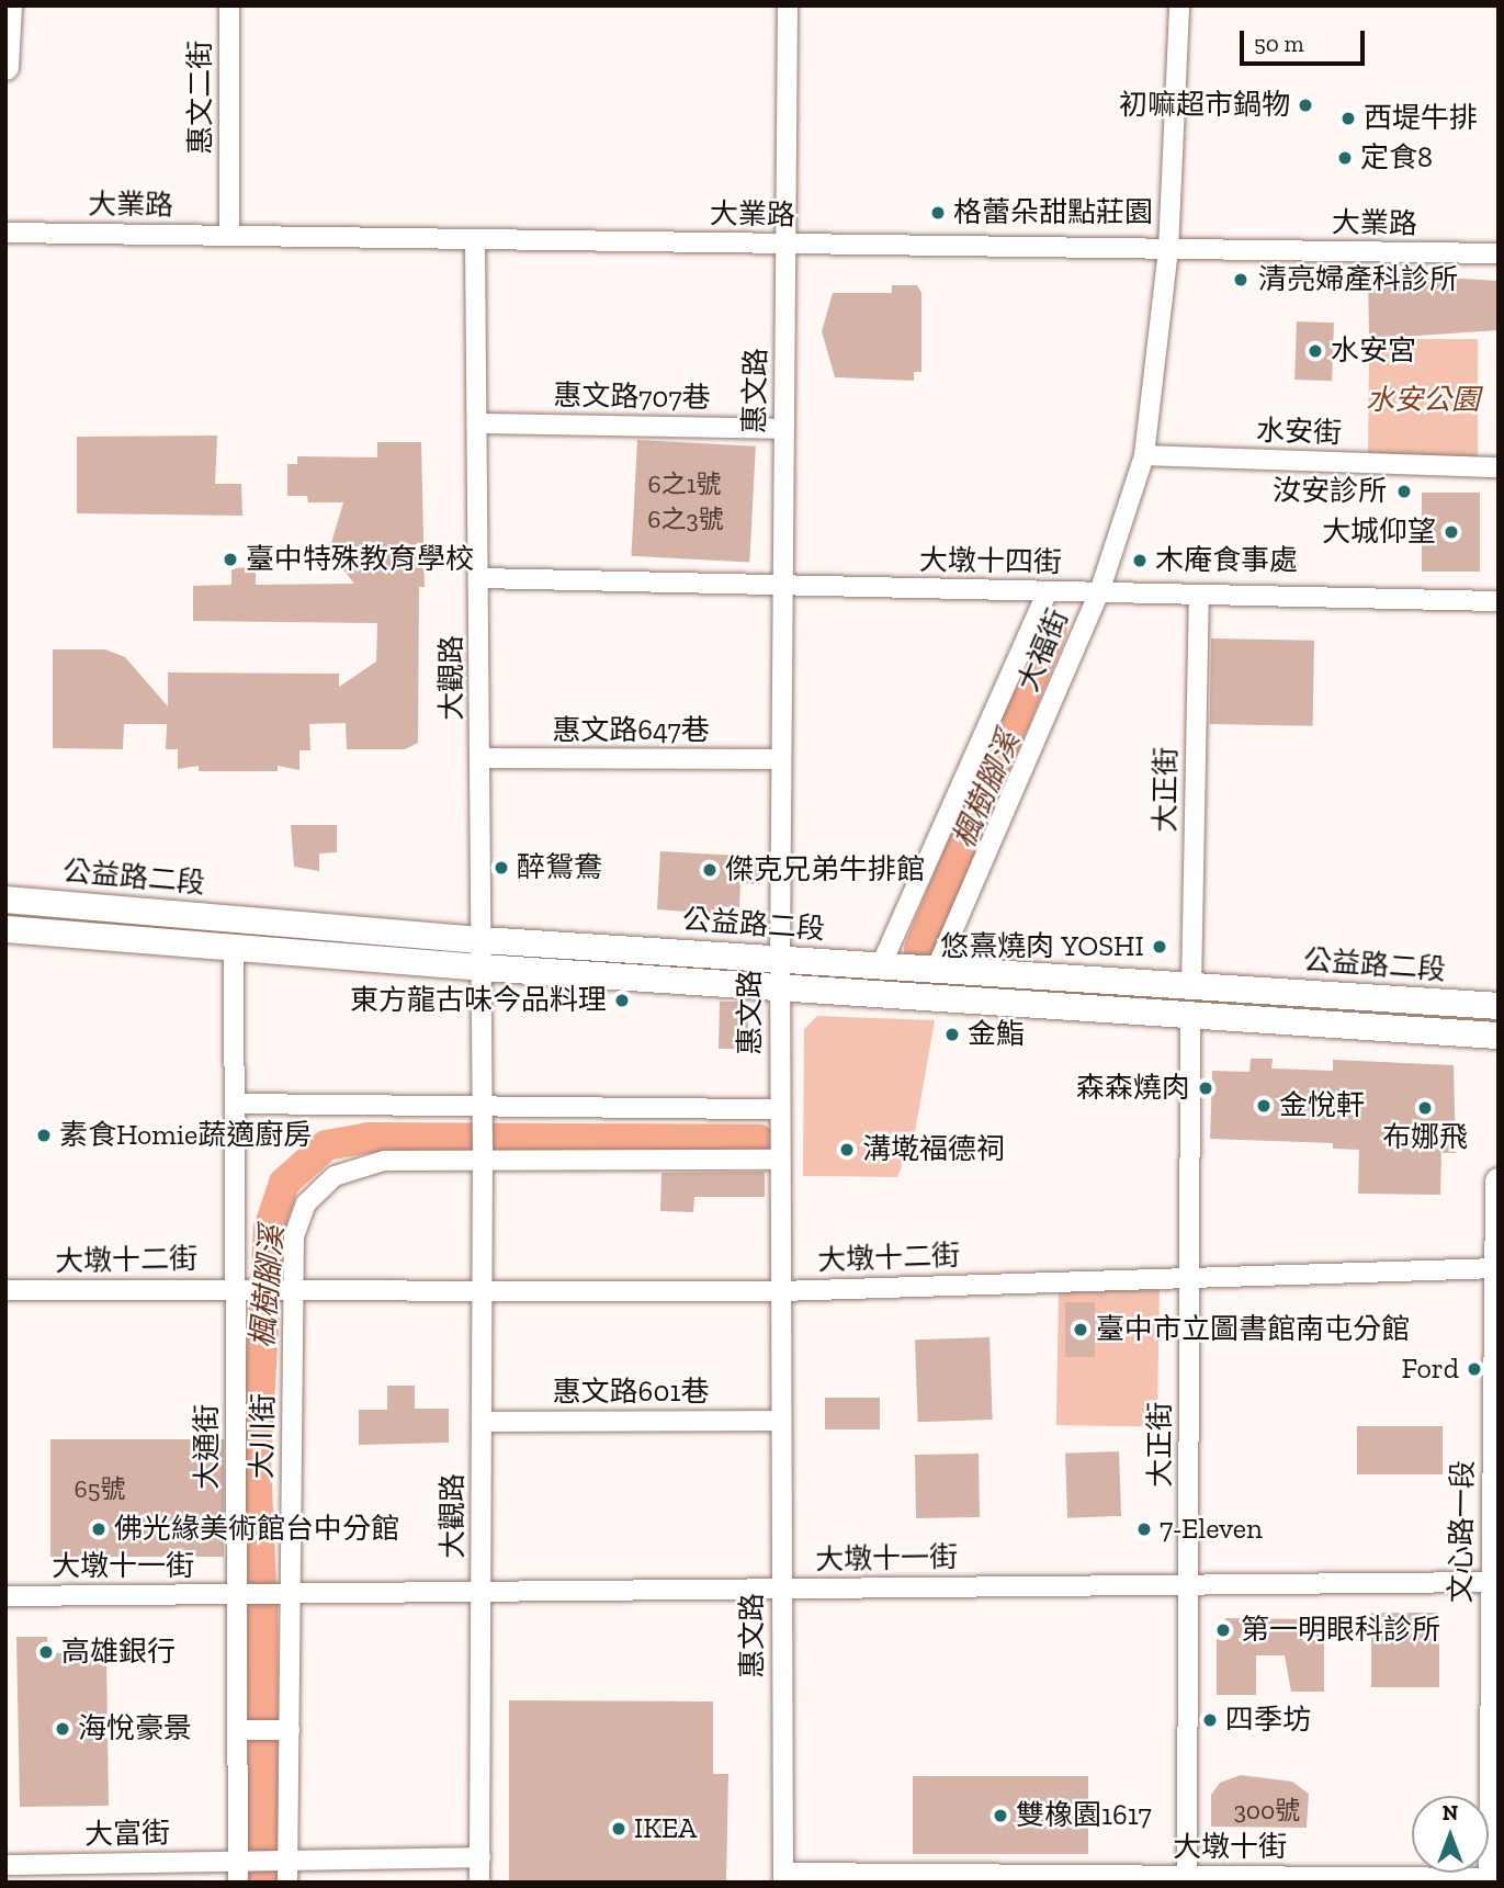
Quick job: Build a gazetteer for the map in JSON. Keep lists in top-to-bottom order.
{
  "streets": {
    "main road": ["公益路二段", "文心路一段"],
    "street": [
      "惠文二街",
      "大業路",
      "惠文路",
      "惠文路707巷",
      "水安街",
      "大墩十四街",
      "大福街",
      "大觀路",
      "惠文路647巷",
      "大正街",
      "大墩十二街",
      "惠文路601巷",
      "大川街",
      "大通街",
      "大墩十一街",
      "大富街",
      "大墩十街"
    ]
  },
  "crossings": [
    ["惠文二街", "大業路"],
    ["大業路", "惠文路"],
    ["大業路", "大福街"],
    ["大業路", "大觀路"],
    ["惠文路", "惠文路707巷"],
    ["惠文路", "大墩十四街"],
    ["惠文路", "惠文路647巷"],
    ["惠文路", "公益路二段"],
    ["惠文路", "大墩十二街"],
    ["惠文路", "惠文路601巷"],
    ["惠文路", "大川街"],
    ["惠文路", "大墩十一街"],
    ["惠文路", "大墩十街"],
    ["惠文路707巷", "大觀路"],
    ["水安街", "大福街"],
    ["大墩十四街", "大福街"],
    ["大墩十四街", "大觀路"],
    ["大墩十四街", "大正街"],
    ["大福街", "公益路二段"],
    ["大觀路", "惠文路647巷"],
    ["大觀路", "公益路二段"],
    ["大觀路", "大墩十二街"],
    ["大觀路", "惠文路601巷"],
    ["大觀路", "大川街"],
    ["大觀路", "大墩十一街"],
    ["大正街", "公益路二段"],
    ["大正街", "大墩十二街"],
    ["大正街", "大墩十一街"],
    ["大正街", "大墩十街"],
    ["大墩十二街", "大川街"],
    ["大墩十二街", "大通街"],
    ["大墩十二街", "文心路一段"],
    ["大川街", "大墩十一街"],
    ["大川街", "大富街"],
    ["大通街", "大墩十一街"],
    ["大通街", "大富街"],
    ["文心路一段", "大墩十一街"],
    ["文心路一段", "大墩十街"]
  ],
  "water": ["楓樹腳溪"],
  "parks": ["水安公園"],
  "places": [
    "初嘛超市鍋物",
    "西堤牛排",
    "定食8",
    "格蕾朵甜點莊園",
    "清亮婦產科診所",
    "水安宮",
    "汝安診所",
    "大城仰望",
    "臺中特殊教育學校",
    "木庵食事處",
    "醉鴛鴦",
    "傑克兄弟牛排館",
    "悠熹燒肉 YOSHI",
    "東方龍古味今品料理",
    "金鮨",
    "森森燒肉",
    "金悅軒",
    "布娜飛",
    "素食Homie蔬適廚房",
    "溝墘福德祠",
    "臺中市立圖書館南屯分館",
    "Ford",
    "佛光緣美術館台中分館",
    "7-Eleven",
    "第一明眼科診所",
    "高雄銀行",
    "四季坊",
    "海悅豪景",
    "雙橡園1617",
    "IKEA"
  ],
  "house_numbers": [
    "6之1號",
    "6之3號",
    "65號",
    "300號"
  ],
  "scale_bar": "50 m",
  "north": "top"
}
